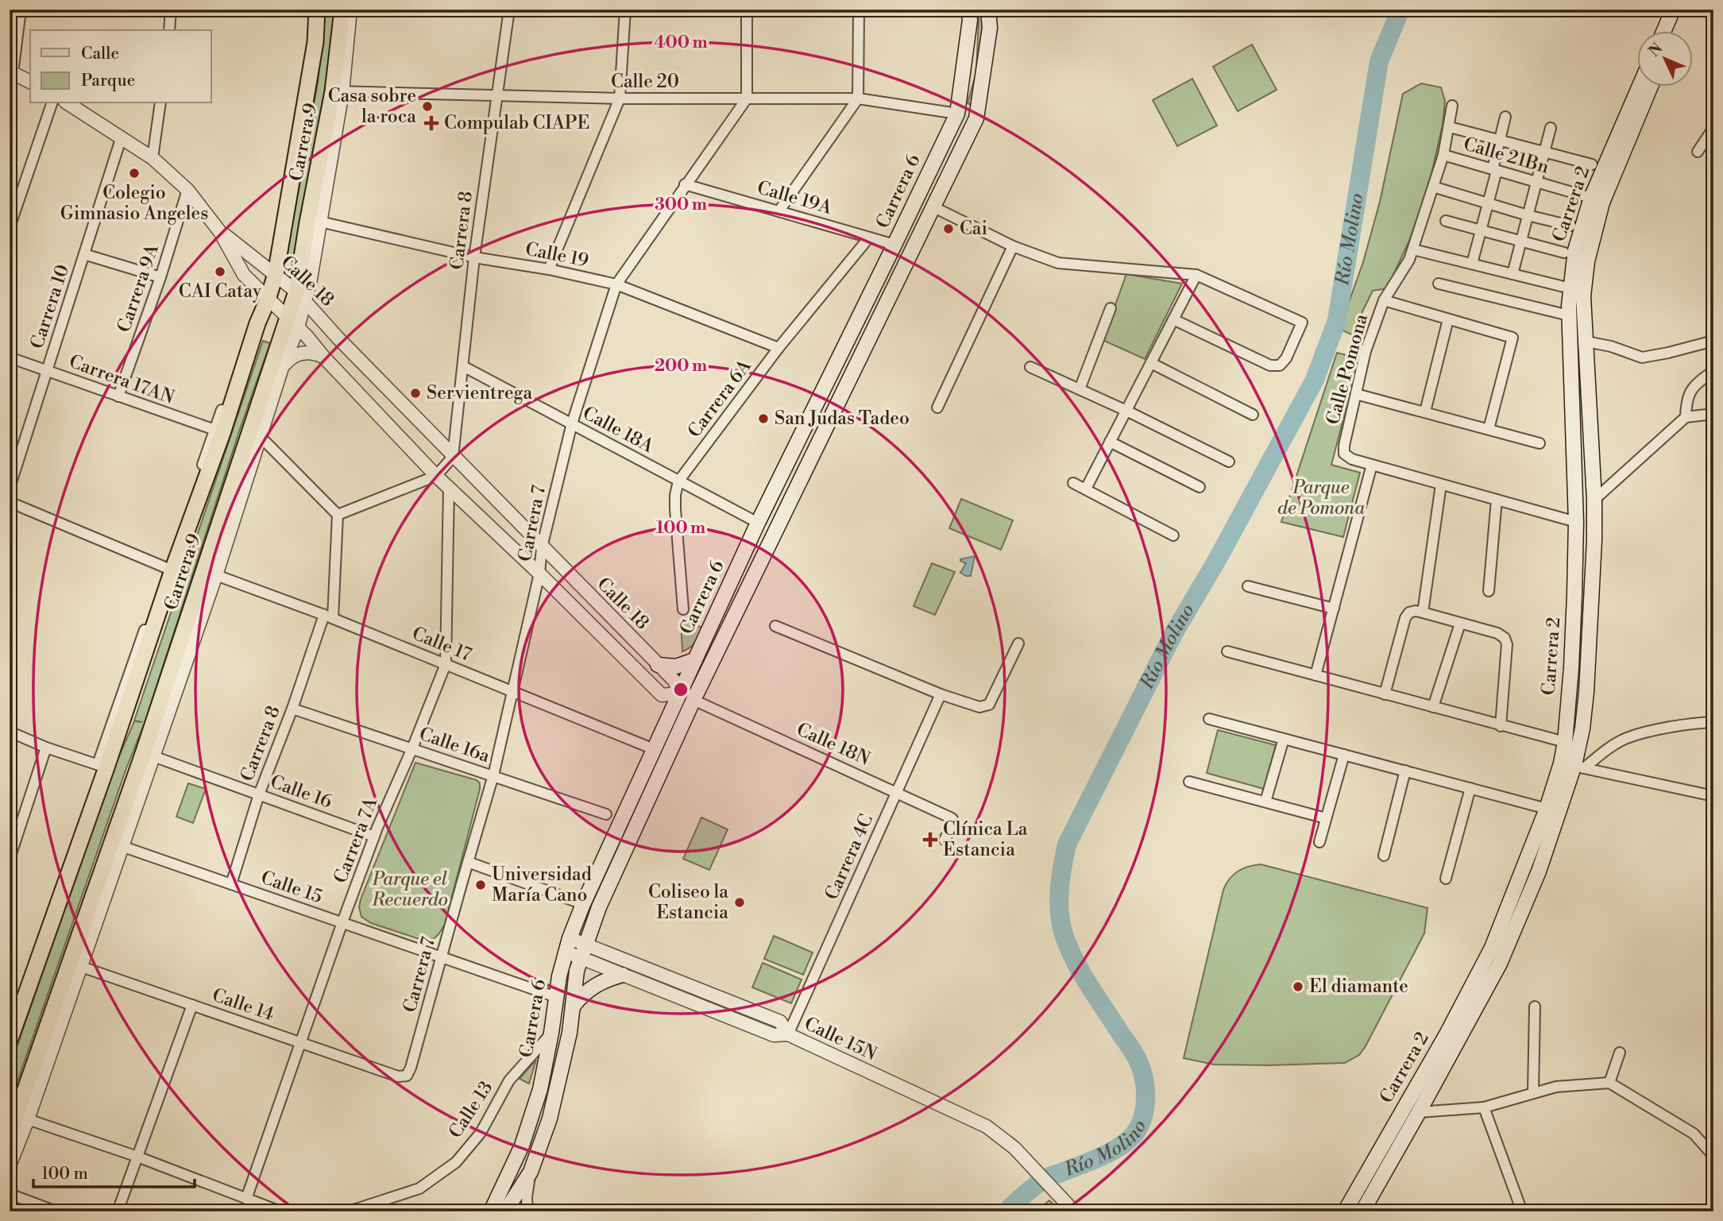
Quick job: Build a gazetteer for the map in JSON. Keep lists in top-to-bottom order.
{
  "streets": {
    "main road": ["Carrera 9", "Carrera 6", "Carrera 2"],
    "street": [
      "Calle 20",
      "Calle 21Bn",
      "Calle 19A",
      "Carrera 8",
      "Calle 19",
      "Calle 18",
      "Carrera 9A",
      "Carrera 10",
      "Calle Pomona",
      "Carrera 17AN",
      "Carrera 6A",
      "Calle 18A",
      "Carrera 7",
      "Calle 17",
      "Calle 18N",
      "Calle 16a",
      "Calle 16",
      "Carrera 7A",
      "Carrera 4C",
      "Calle 15",
      "Calle 14",
      "Calle 15N",
      "Calle 13"
    ]
  },
  "crossings": [
    ["Calle 20", "Carrera 9"],
    ["Calle 20", "Carrera 6"],
    ["Calle 20", "Carrera 8"],
    ["Calle 20", "Carrera 7"],
    ["Carrera 9", "Calle 18"],
    ["Carrera 9", "Carrera 17AN"],
    ["Carrera 9", "Calle 15"],
    ["Carrera 9", "Calle 14"],
    ["Calle 21Bn", "Carrera 2"],
    ["Carrera 6", "Calle 19A"],
    ["Carrera 6", "Calle 18"],
    ["Carrera 6", "Calle 18A"],
    ["Carrera 6", "Calle 17"],
    ["Carrera 6", "Calle 18N"],
    ["Carrera 6", "Calle 15"],
    ["Carrera 6", "Calle 15N"],
    ["Carrera 6", "Calle 13"],
    ["Calle 19A", "Carrera 6A"],
    ["Calle 19A", "Carrera 7"],
    ["Carrera 2", "Calle Pomona"],
    ["Carrera 8", "Calle 19"],
    ["Carrera 8", "Calle 18"],
    ["Carrera 8", "Calle 18A"],
    ["Carrera 8", "Calle 17"],
    ["Carrera 8", "Calle 16a"],
    ["Carrera 8", "Calle 16"],
    ["Carrera 8", "Calle 15"],
    ["Calle 19", "Carrera 6A"],
    ["Calle 19", "Carrera 7"],
    ["Calle 18", "Carrera 7"],
    ["Calle 18", "Calle 18N"],
    ["Calle 18", "Carrera 7A"],
    ["Carrera 9A", "Carrera 17AN"],
    ["Carrera 10", "Carrera 17AN"],
    ["Carrera 6A", "Calle 18A"],
    ["Calle 18A", "Carrera 7"],
    ["Carrera 7", "Calle 17"],
    ["Carrera 7", "Calle 16a"],
    ["Carrera 7", "Calle 15"],
    ["Carrera 7", "Calle 14"],
    ["Calle 17", "Carrera 7A"],
    ["Calle 18N", "Carrera 4C"],
    ["Calle 16a", "Carrera 7A"],
    ["Calle 16", "Carrera 7A"],
    ["Carrera 7A", "Calle 15"],
    ["Carrera 7A", "Calle 14"],
    ["Carrera 4C", "Calle 15N"]
  ],
  "water": ["Río Molino"],
  "parks": ["Parque de Pomona", "Parque el Recuerdo"],
  "places": {
    "other": [
      "Casa sobre la roca",
      "Colegio Gimnasio Angeles",
      "Cai",
      "CAI Catay",
      "Servientrega",
      "San Judas Tadeo",
      "Universidad María Cano",
      "Coliseo la Estancia",
      "El diamante"
    ],
    "health": ["Compulab CIAPE", "Clínica La Estancia"]
  },
  "legend": ["Calle", "Parque"],
  "scale_bar": "100 m",
  "north": "top left",
  "rings": [
    "400 m",
    "300 m",
    "200 m",
    "100 m"
  ]
}
